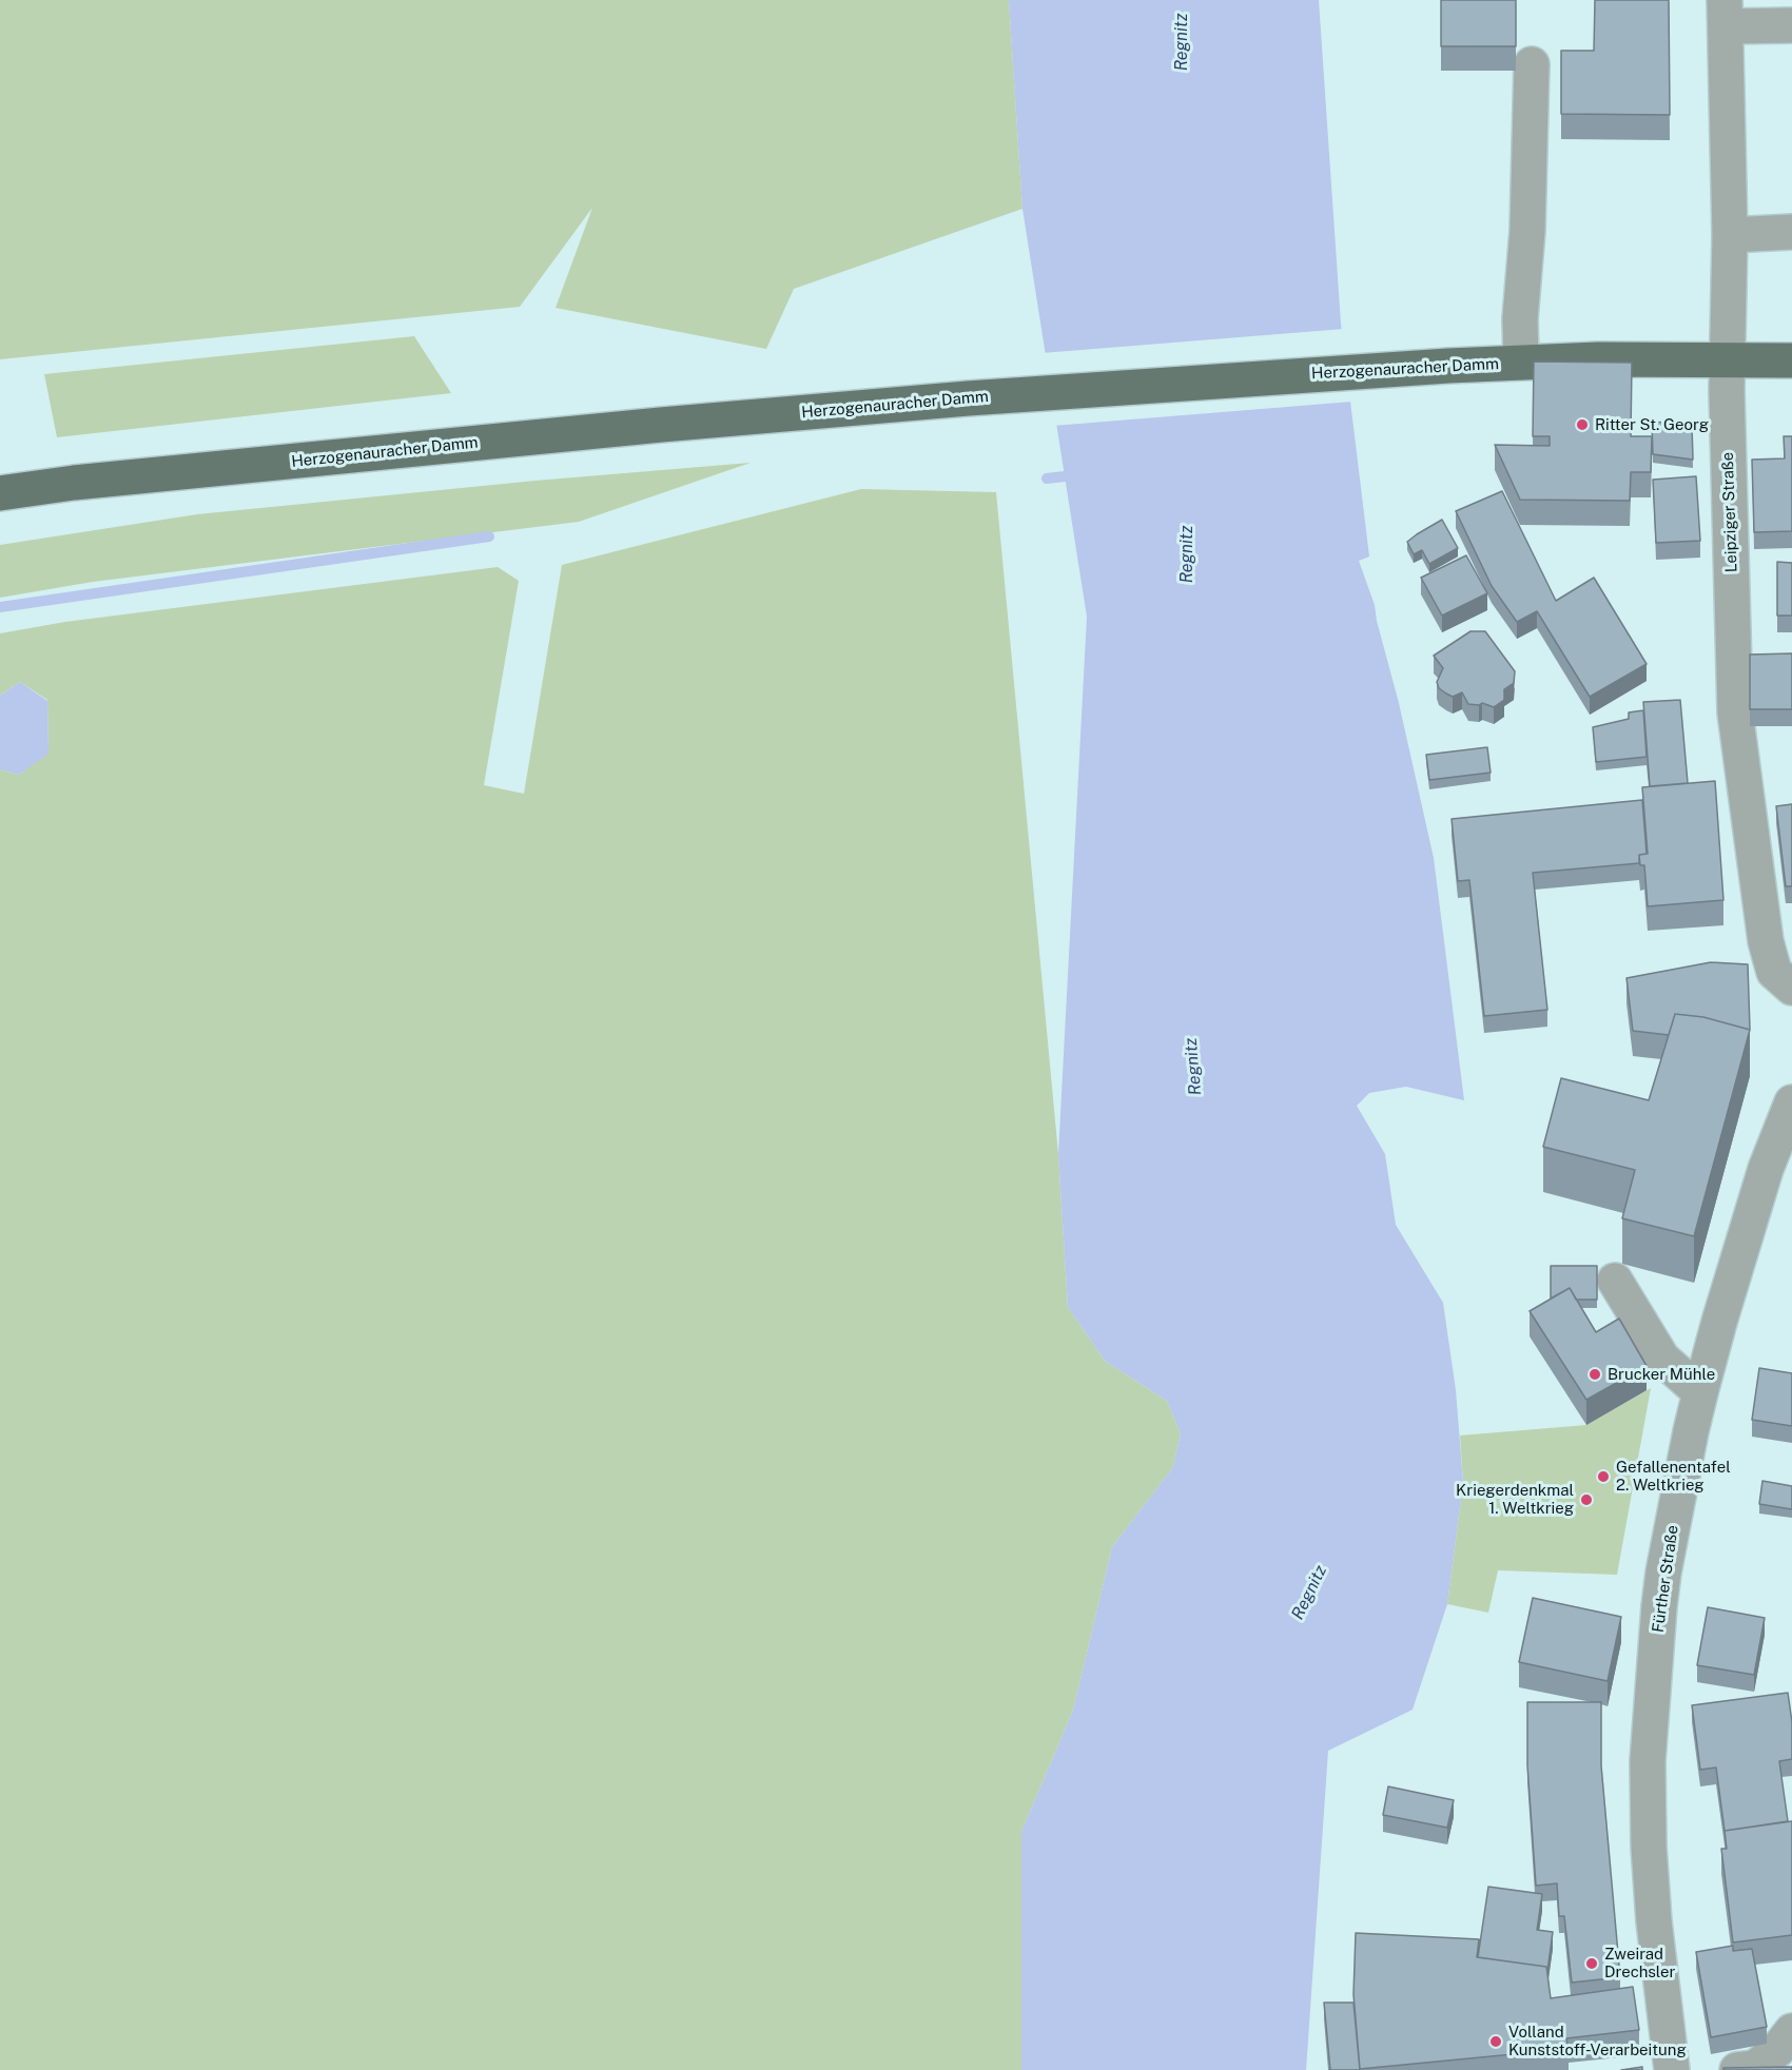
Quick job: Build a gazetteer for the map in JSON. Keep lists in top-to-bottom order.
{
  "streets": {
    "main road": ["Herzogenauracher Damm"],
    "street": ["Leipziger Straße", "Fürther Straße"]
  },
  "crossings": [
    ["Herzogenauracher Damm", "Leipziger Straße"]
  ],
  "water": ["Regnitz"],
  "places": [
    "Ritter St. Georg",
    "Brucker Mühle",
    "Gefallenentafel 2. Weltkrieg",
    "Kriegerdenkmal 1. Weltkrieg",
    "Zweirad Drechsler",
    "Volland Kunststoff-Verarbeitung"
  ]
}
